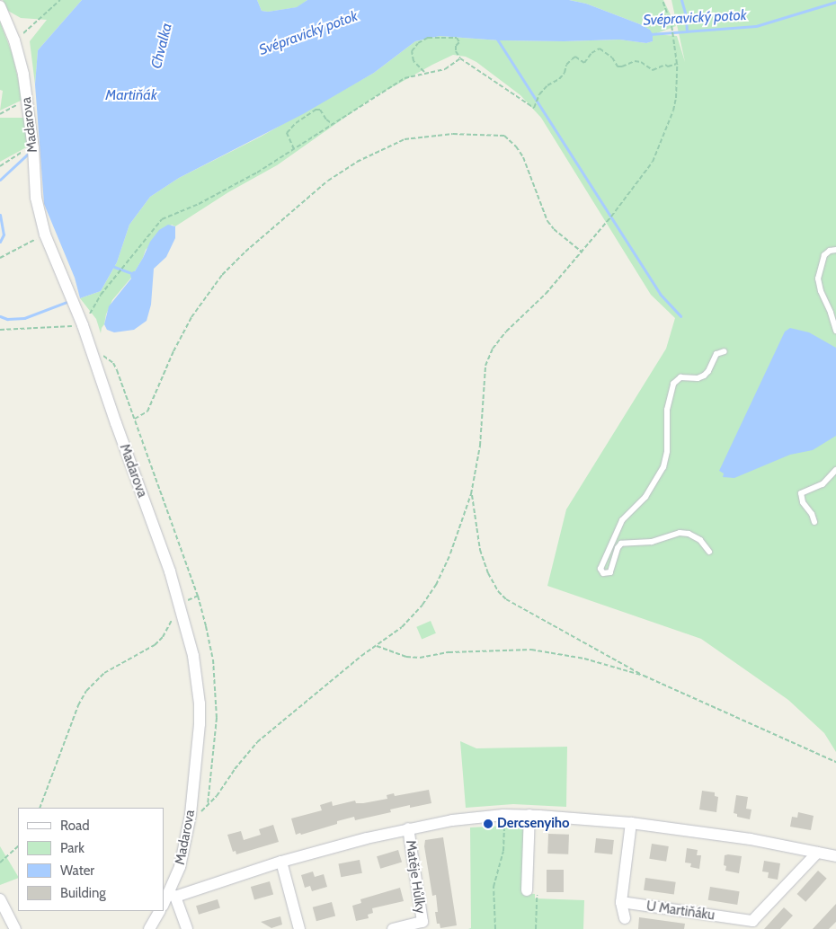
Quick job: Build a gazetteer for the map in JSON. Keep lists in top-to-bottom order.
{
  "streets": {
    "street": ["Madarova", "Matěje Hůlky", "U Martiňáku"]
  },
  "water": ["Svépravický potok", "Chvalka", "Martiňák"],
  "places": ["Dercsenyiho"],
  "legend": [
    "Road",
    "Park",
    "Water",
    "Building"
  ]
}
